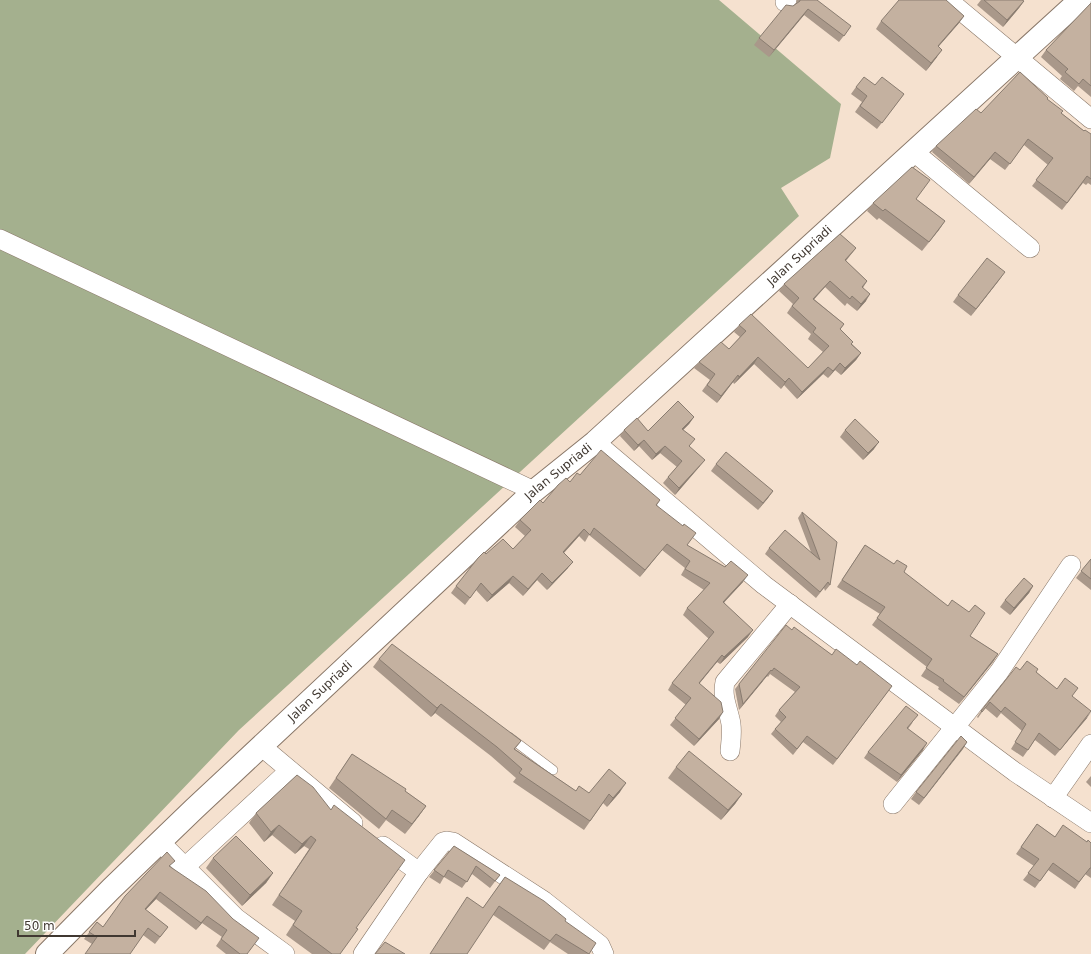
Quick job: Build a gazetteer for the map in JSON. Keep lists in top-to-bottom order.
{
  "streets": {
    "main road": ["Jalan Supriadi"]
  },
  "scale_bar": "50 m"
}
